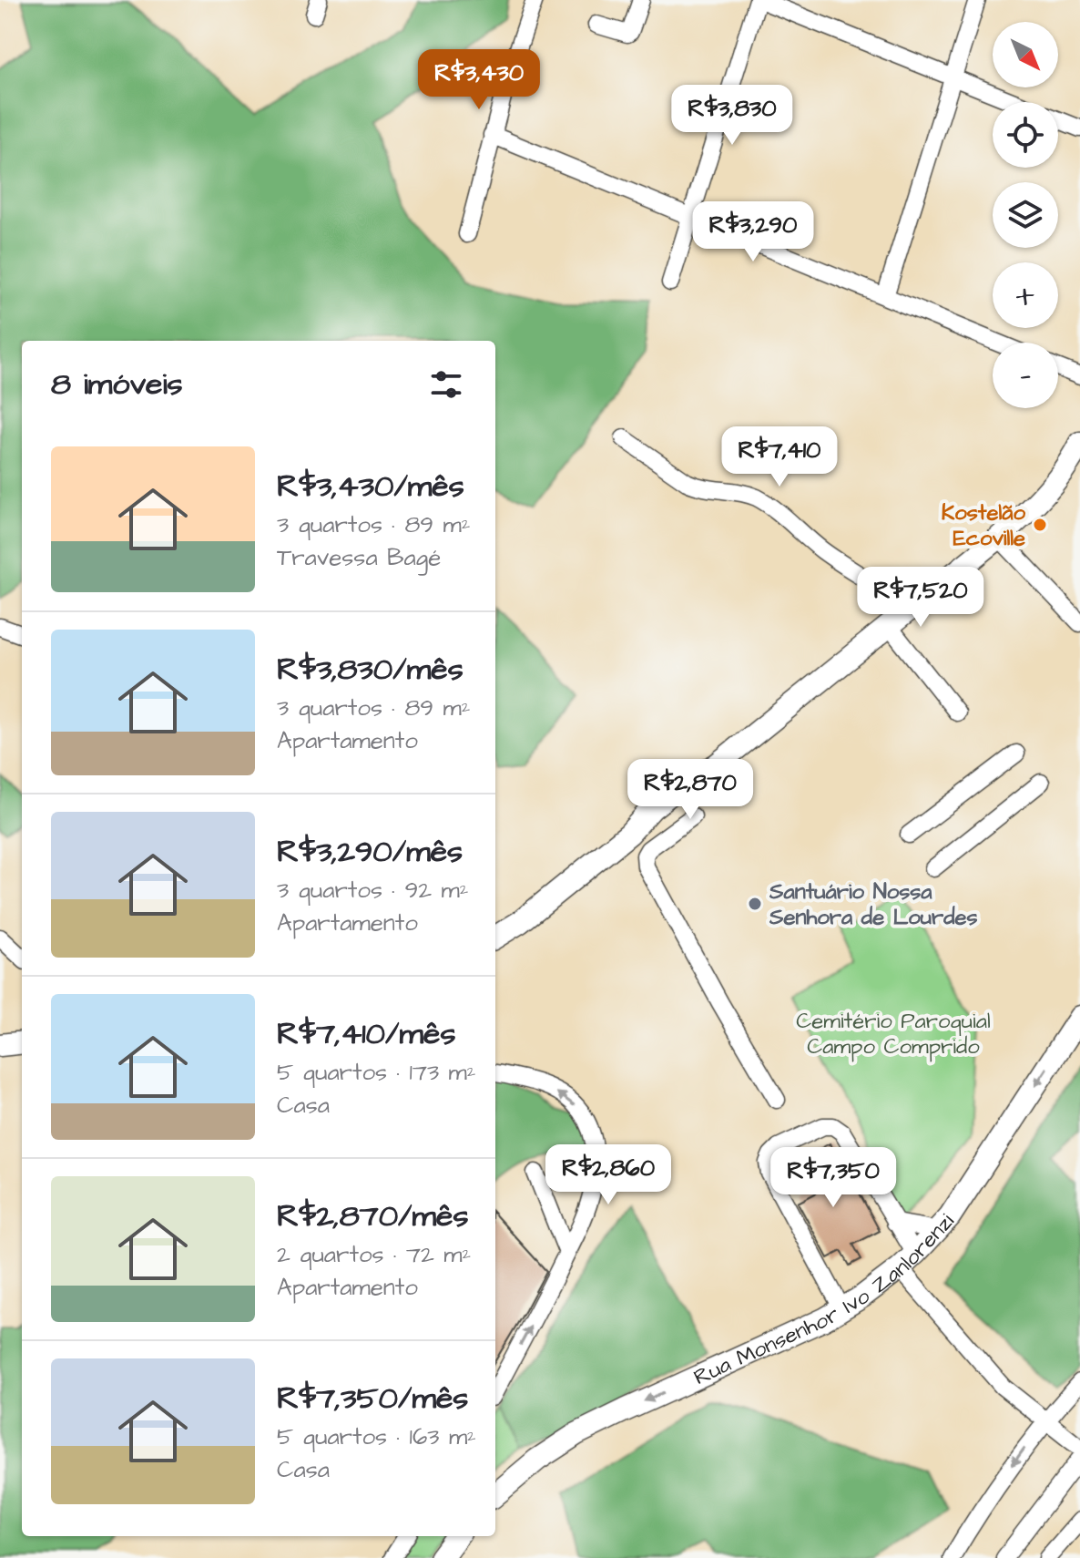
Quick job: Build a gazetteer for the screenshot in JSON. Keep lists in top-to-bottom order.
{
  "streets": {
    "main road": ["Rua Monsenhor Ivo Zanlorenzi"]
  },
  "one_way": ["Rua Monsenhor Ivo Zanlorenzi"],
  "parks": ["Cemitério Paroquial Campo Comprido"],
  "places": ["Kostelão Ecoville", "Santuário Nossa Senhora de Lourdes"],
  "north": "bottom right",
  "page": {
    "map_buttons": ["+", "−"],
    "price": [
      "R$3,430",
      "R$3,830",
      "R$3,290",
      "R$7,410",
      "R$7,520",
      "R$2,870",
      "R$2,860",
      "R$7,350"
    ],
    "heading": "8 imóveis",
    "list": [
      {
        "name": "R$3,430/mês",
        "note": "3 quartos · 89 m² · Travessa Bagé"
      },
      {
        "name": "R$3,830/mês",
        "note": "3 quartos · 89 m² · Apartamento"
      },
      {
        "name": "R$3,290/mês",
        "note": "3 quartos · 92 m² · Apartamento"
      },
      {
        "name": "R$7,410/mês",
        "note": "5 quartos · 173 m² · Casa"
      },
      {
        "name": "R$2,870/mês",
        "note": "2 quartos · 72 m² · Apartamento"
      },
      {
        "name": "R$7,350/mês",
        "note": "5 quartos · 163 m² · Casa"
      }
    ]
  }
}
